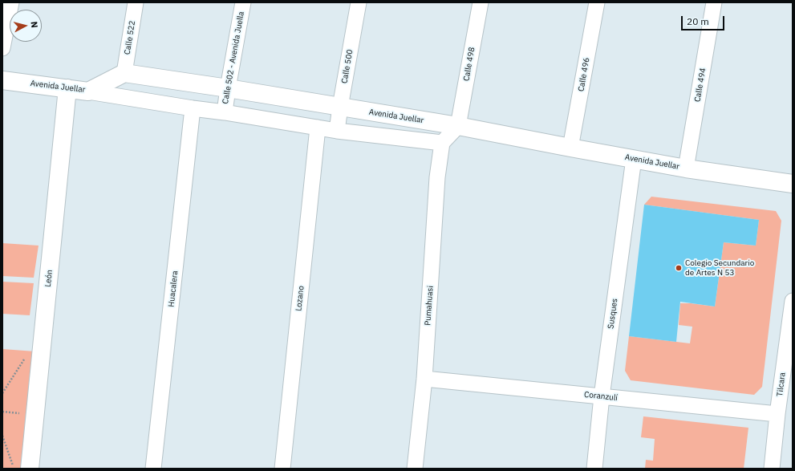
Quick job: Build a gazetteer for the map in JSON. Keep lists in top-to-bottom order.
{
  "streets": {
    "street": [
      "Calle 522",
      "Calle 502 - Avenida Juella",
      "Calle 498",
      "Calle 500",
      "Calle 496",
      "Calle 494",
      "Avenida Juellar",
      "León",
      "Huacalera",
      "Lozano",
      "Pumahuasi",
      "Susques",
      "Tilcara",
      "Coranzulí"
    ]
  },
  "crossings": [
    ["Calle 522", "Avenida Juellar"],
    ["Calle 502 - Avenida Juella", "Avenida Juellar"],
    ["Calle 498", "Avenida Juellar"],
    ["Calle 500", "Avenida Juellar"],
    ["Calle 496", "Avenida Juellar"],
    ["Calle 494", "Avenida Juellar"],
    ["Avenida Juellar", "León"],
    ["Avenida Juellar", "Susques"],
    ["Pumahuasi", "Coranzulí"],
    ["Susques", "Coranzulí"],
    ["Tilcara", "Coranzulí"]
  ],
  "places": ["Colegio Secundario de Artes N 53"],
  "scale_bar": "20 m",
  "north": "right"
}
